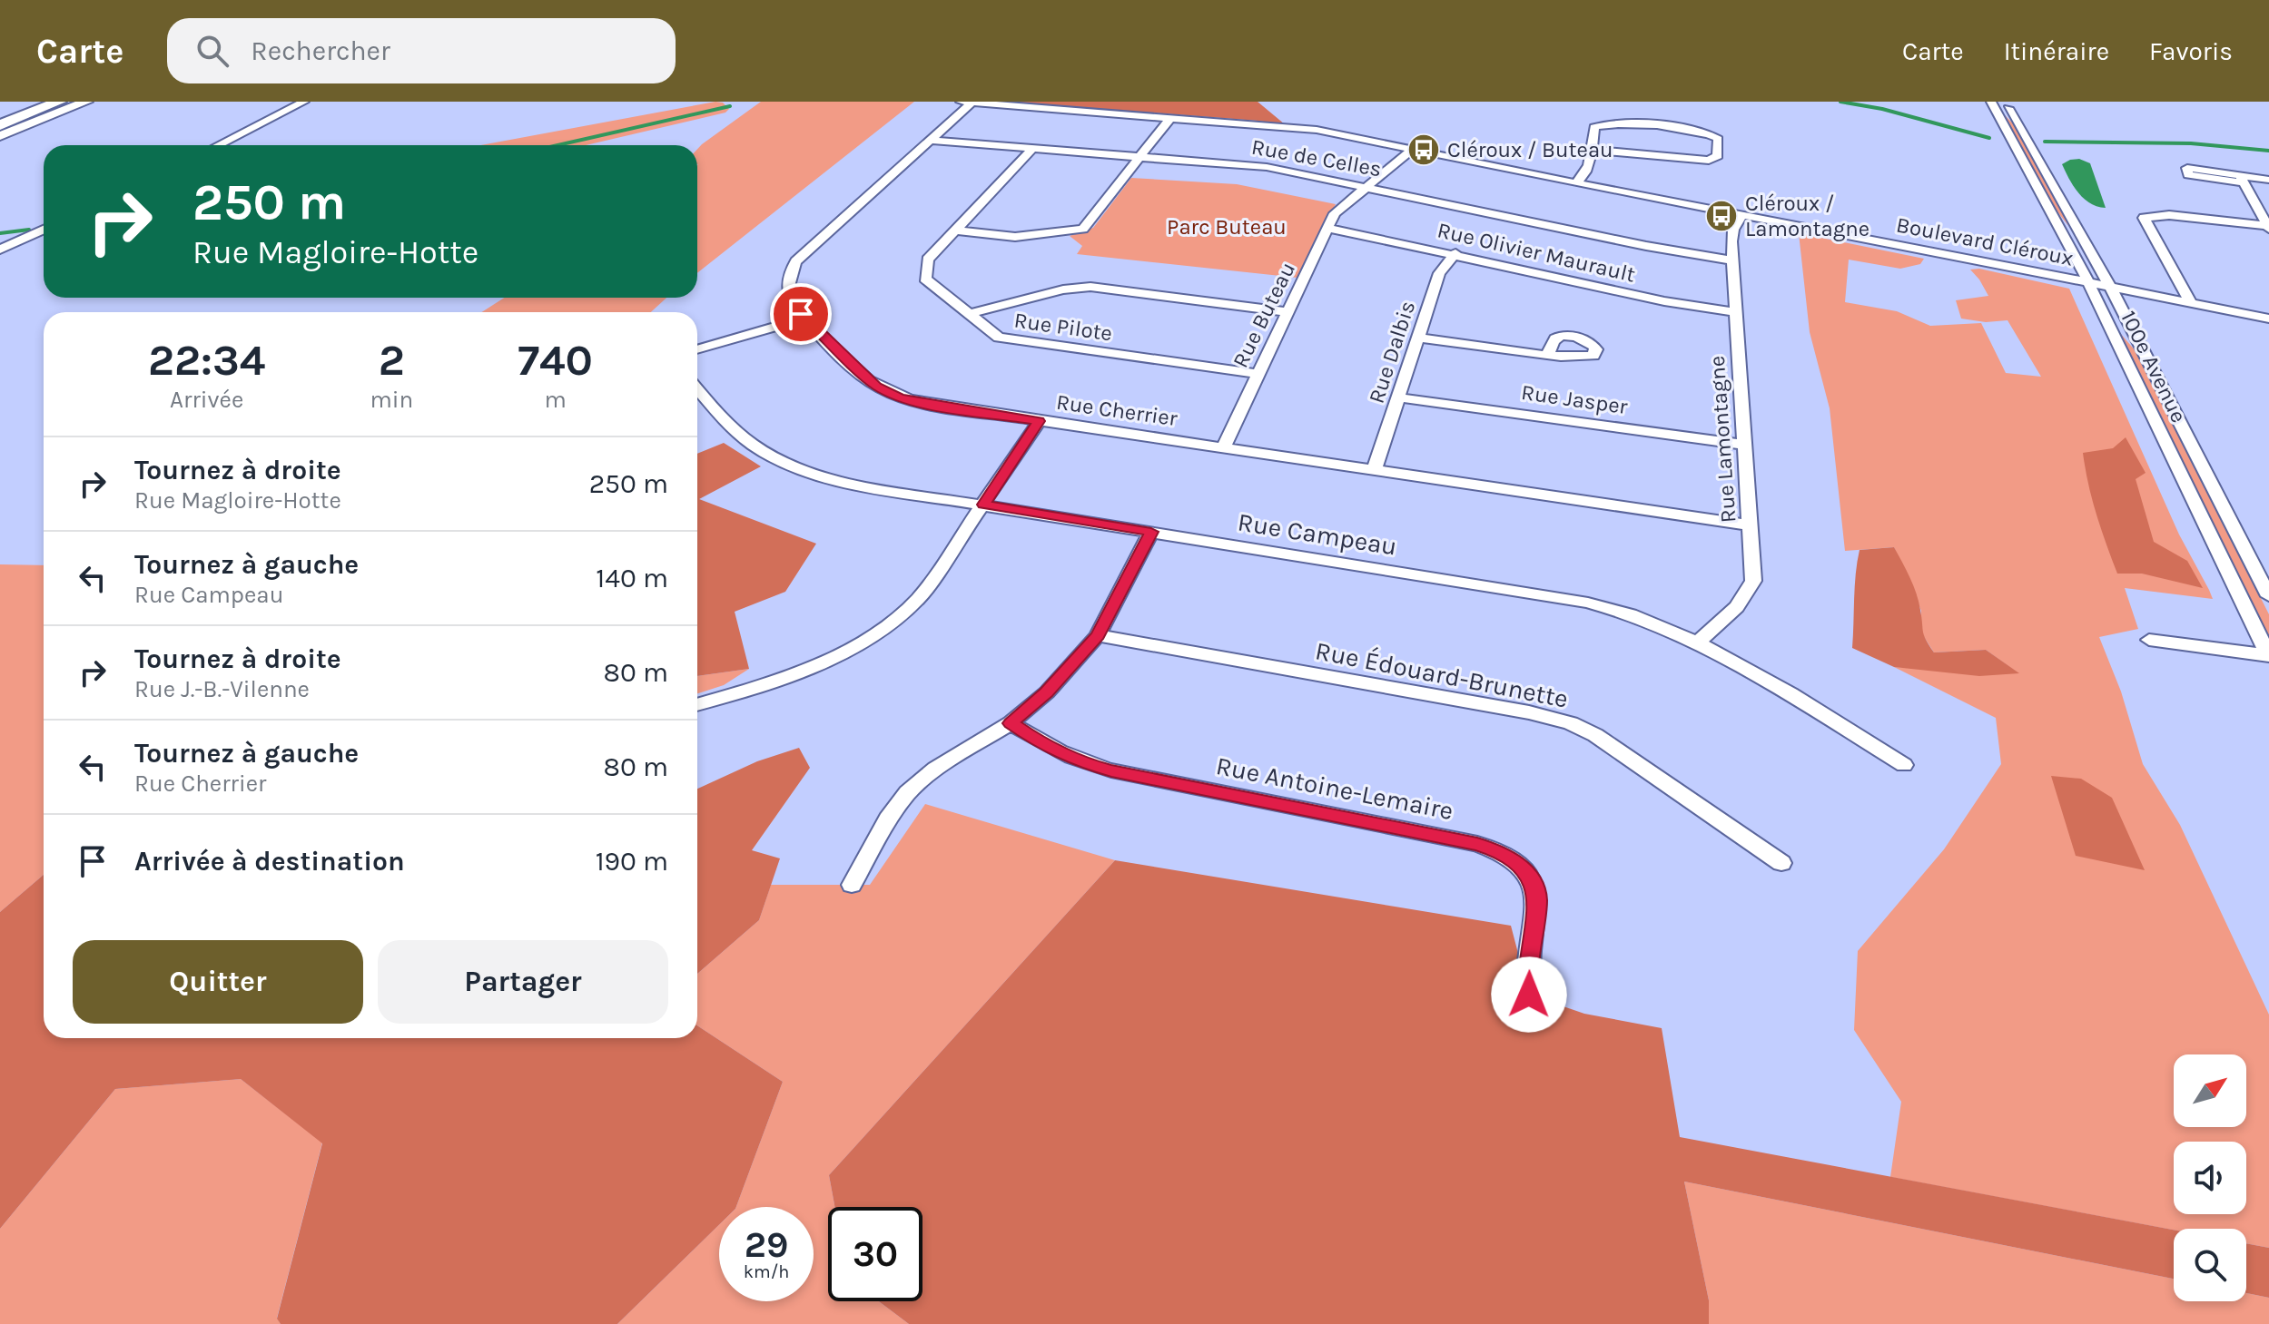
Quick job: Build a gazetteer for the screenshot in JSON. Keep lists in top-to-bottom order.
{
  "streets": {
    "street": [
      "Rue de Celles",
      "Boulevard Cléroux",
      "Rue Olivier Maurault",
      "Rue Buteau",
      "Rue Pilote",
      "Rue Dalbis",
      "100e Avenue",
      "Rue Jasper",
      "Rue Cherrier",
      "Rue Lamontagne",
      "Rue Campeau",
      "Rue Édouard-Brunette",
      "Rue Antoine-Lemaire"
    ]
  },
  "crossings": [
    ["Rue de Celles", "Rue Buteau"],
    ["Rue de Celles", "Rue Pilote"],
    ["Rue de Celles", "Rue Cherrier"],
    ["Rue de Celles", "Rue Lamontagne"],
    ["Boulevard Cléroux", "Rue Buteau"],
    ["Boulevard Cléroux", "100e Avenue"],
    ["Boulevard Cléroux", "Rue Cherrier"],
    ["Boulevard Cléroux", "Rue Lamontagne"],
    ["Rue Olivier Maurault", "Rue Buteau"],
    ["Rue Olivier Maurault", "Rue Dalbis"],
    ["Rue Olivier Maurault", "Rue Lamontagne"],
    ["Rue Buteau", "Rue Pilote"],
    ["Rue Buteau", "Rue Cherrier"],
    ["Rue Dalbis", "Rue Jasper"],
    ["Rue Dalbis", "Rue Cherrier"],
    ["Rue Jasper", "Rue Lamontagne"],
    ["Rue Cherrier", "Rue Lamontagne"],
    ["Rue Lamontagne", "Rue Campeau"]
  ],
  "parks": ["Parc Buteau"],
  "places": {
    "bus stop": ["Cléroux / Buteau", "Cléroux / Lamontagne"]
  },
  "north": "top right",
  "page": {
    "header": "Carte",
    "search": "Rechercher",
    "nav": ["Carte", "Itinéraire", "Favoris"],
    "turn": ["250 m", "Rue Magloire-Hotte"],
    "eta": [
      "22:34",
      "Arrivée",
      "2",
      "min",
      "740",
      "m"
    ],
    "list": [
      {
        "name": "Tournez à droite",
        "note": "Rue Magloire-Hotte",
        "value": "250 m"
      },
      {
        "name": "Tournez à gauche",
        "note": "Rue Campeau",
        "value": "140 m"
      },
      {
        "name": "Tournez à droite",
        "note": "Rue J.-B.-Vilenne",
        "value": "80 m"
      },
      {
        "name": "Tournez à gauche",
        "note": "Rue Cherrier",
        "value": "80 m"
      },
      {
        "name": "Arrivée à destination",
        "value": "190 m"
      }
    ],
    "buttons": ["Quitter", "Partager"],
    "speed": "29 km/h",
    "limit": "30"
  }
}
